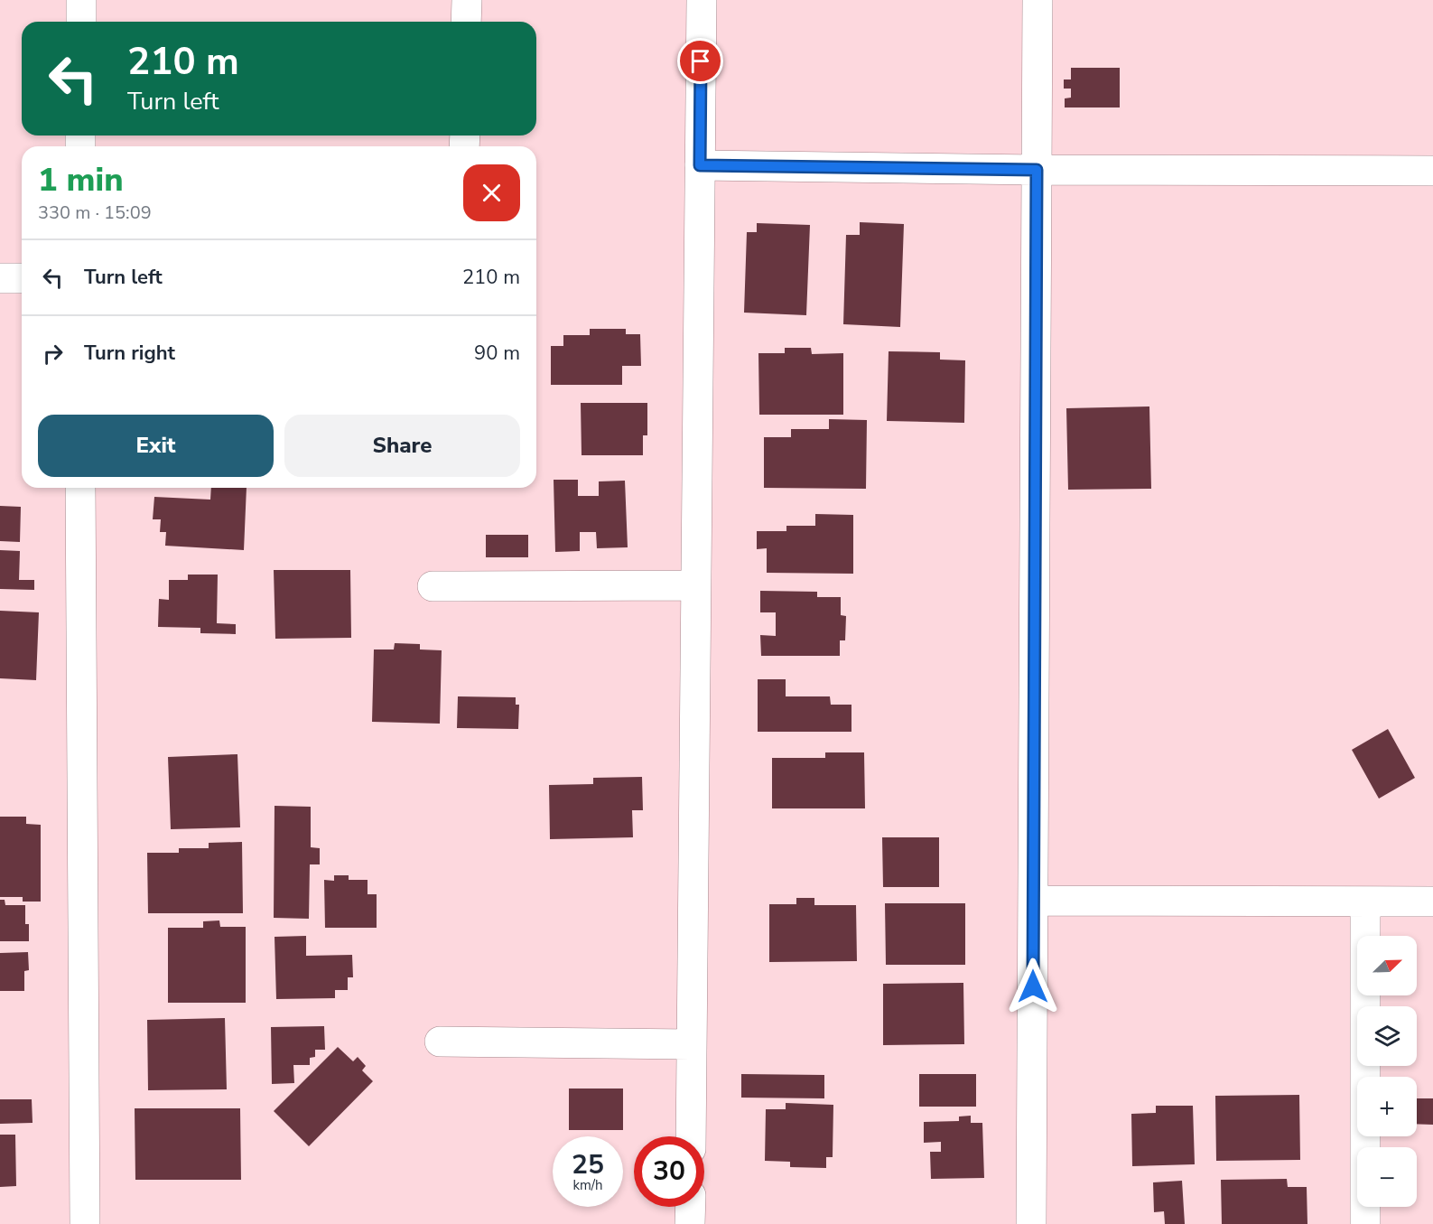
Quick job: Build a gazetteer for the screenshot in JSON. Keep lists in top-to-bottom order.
{
  "north": "top right",
  "page": {
    "turn": ["210 m", "Turn left"],
    "heading": ["1 min", "330 m · 15:09"],
    "list": [
      {
        "name": "Turn left",
        "value": "210 m"
      },
      {
        "name": "Turn right",
        "value": "90 m"
      }
    ],
    "buttons": ["Exit", "Share"],
    "map_buttons": ["+", "−"],
    "speed": "25 km/h",
    "limit": "30"
  }
}
